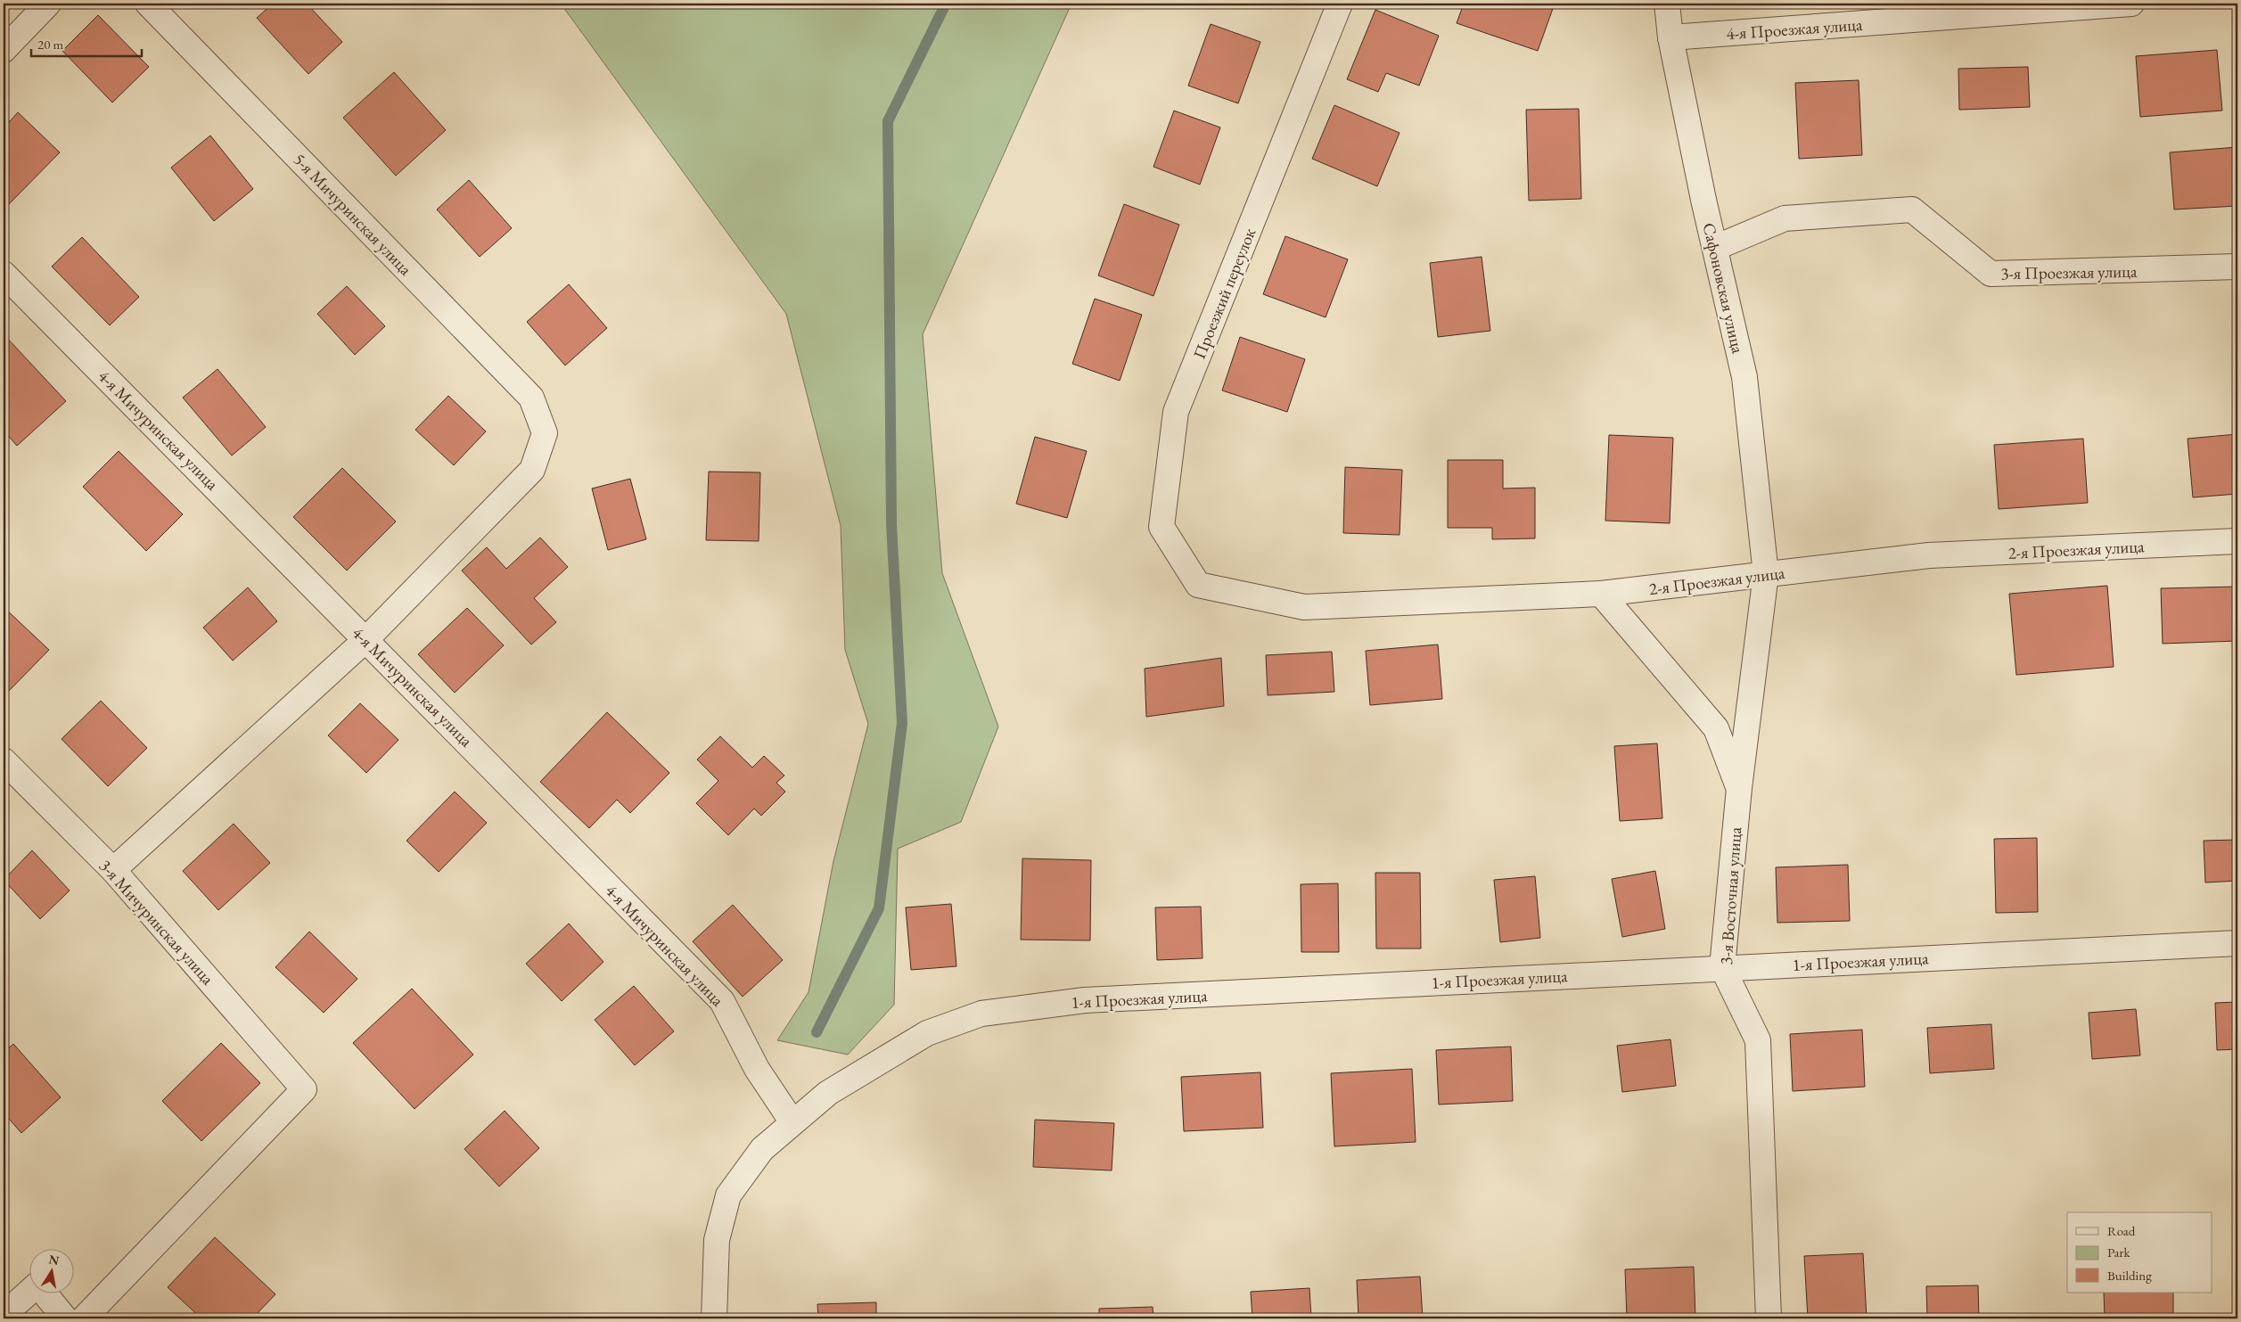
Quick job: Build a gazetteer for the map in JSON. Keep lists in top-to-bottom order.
{
  "streets": {
    "street": [
      "4-я Проезжая улица",
      "5-я Мичуринская улица",
      "3-я Проезжая улица",
      "Сафоновская улица",
      "Проезжий переулок",
      "4-я Мичуринская улица",
      "2-я Проезжая улица",
      "3-я Восточная улица",
      "3-я Мичуринская улица",
      "1-я Проезжая улица"
    ]
  },
  "crossings": [
    ["4-я Проезжая улица", "Сафоновская улица"],
    ["5-я Мичуринская улица", "4-я Мичуринская улица"],
    ["3-я Проезжая улица", "Сафоновская улица"],
    ["Сафоновская улица", "2-я Проезжая улица"],
    ["Сафоновская улица", "3-я Восточная улица"],
    ["Проезжий переулок", "2-я Проезжая улица"],
    ["4-я Мичуринская улица", "1-я Проезжая улица"],
    ["2-я Проезжая улица", "3-я Восточная улица"],
    ["3-я Восточная улица", "1-я Проезжая улица"]
  ],
  "legend": ["Road", "Park", "Building"],
  "scale_bar": "20 m",
  "north": "top"
}
